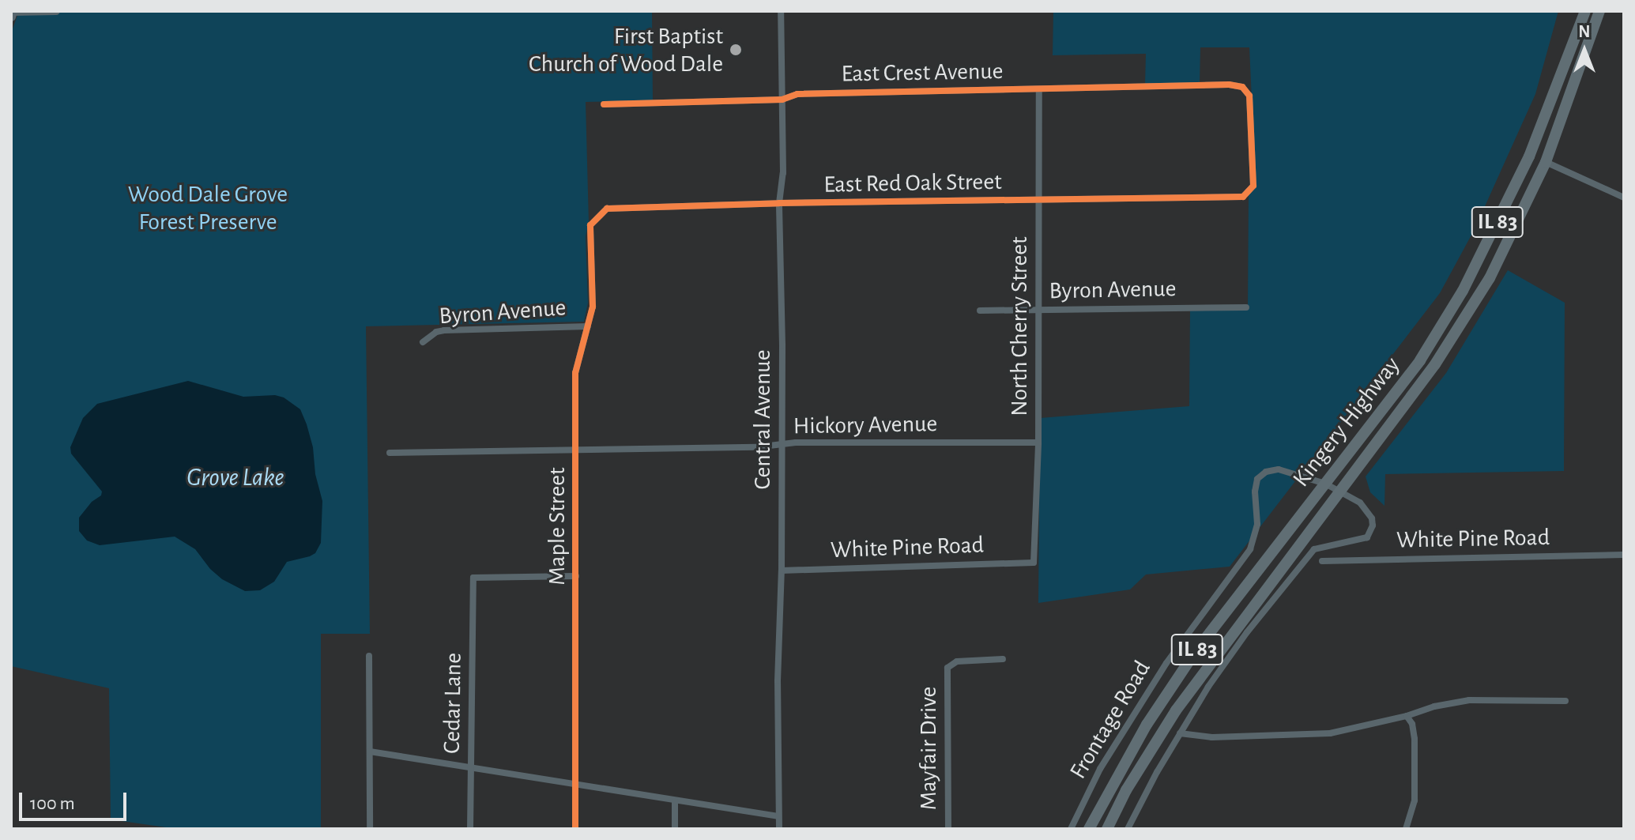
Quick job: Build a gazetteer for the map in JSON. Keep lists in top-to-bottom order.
{
  "streets": {
    "highway": ["IL 83", "Kingery Highway"],
    "street": [
      "East Crest Avenue",
      "East Red Oak Street",
      "Byron Avenue",
      "North Cherry Street",
      "Central Avenue",
      "Hickory Avenue",
      "Maple Street",
      "White Pine Road",
      "Cedar Lane",
      "Frontage Road",
      "Mayfair Drive"
    ]
  },
  "crossings": [
    ["East Crest Avenue", "East Red Oak Street"],
    ["East Crest Avenue", "North Cherry Street"],
    ["East Crest Avenue", "Central Avenue"],
    ["East Red Oak Street", "North Cherry Street"],
    ["East Red Oak Street", "Central Avenue"],
    ["East Red Oak Street", "Maple Street"],
    ["Byron Avenue", "North Cherry Street"],
    ["Byron Avenue", "Maple Street"],
    ["North Cherry Street", "Hickory Avenue"],
    ["North Cherry Street", "White Pine Road"],
    ["Central Avenue", "Hickory Avenue"],
    ["Central Avenue", "White Pine Road"],
    ["Kingery Highway", "Frontage Road"],
    ["Hickory Avenue", "Maple Street"],
    ["Maple Street", "Cedar Lane"]
  ],
  "water": ["Grove Lake"],
  "parks": ["Wood Dale Grove Forest Preserve"],
  "places": ["First Baptist Church of Wood Dale"],
  "scale_bar": "100 m",
  "north": "top"
}
